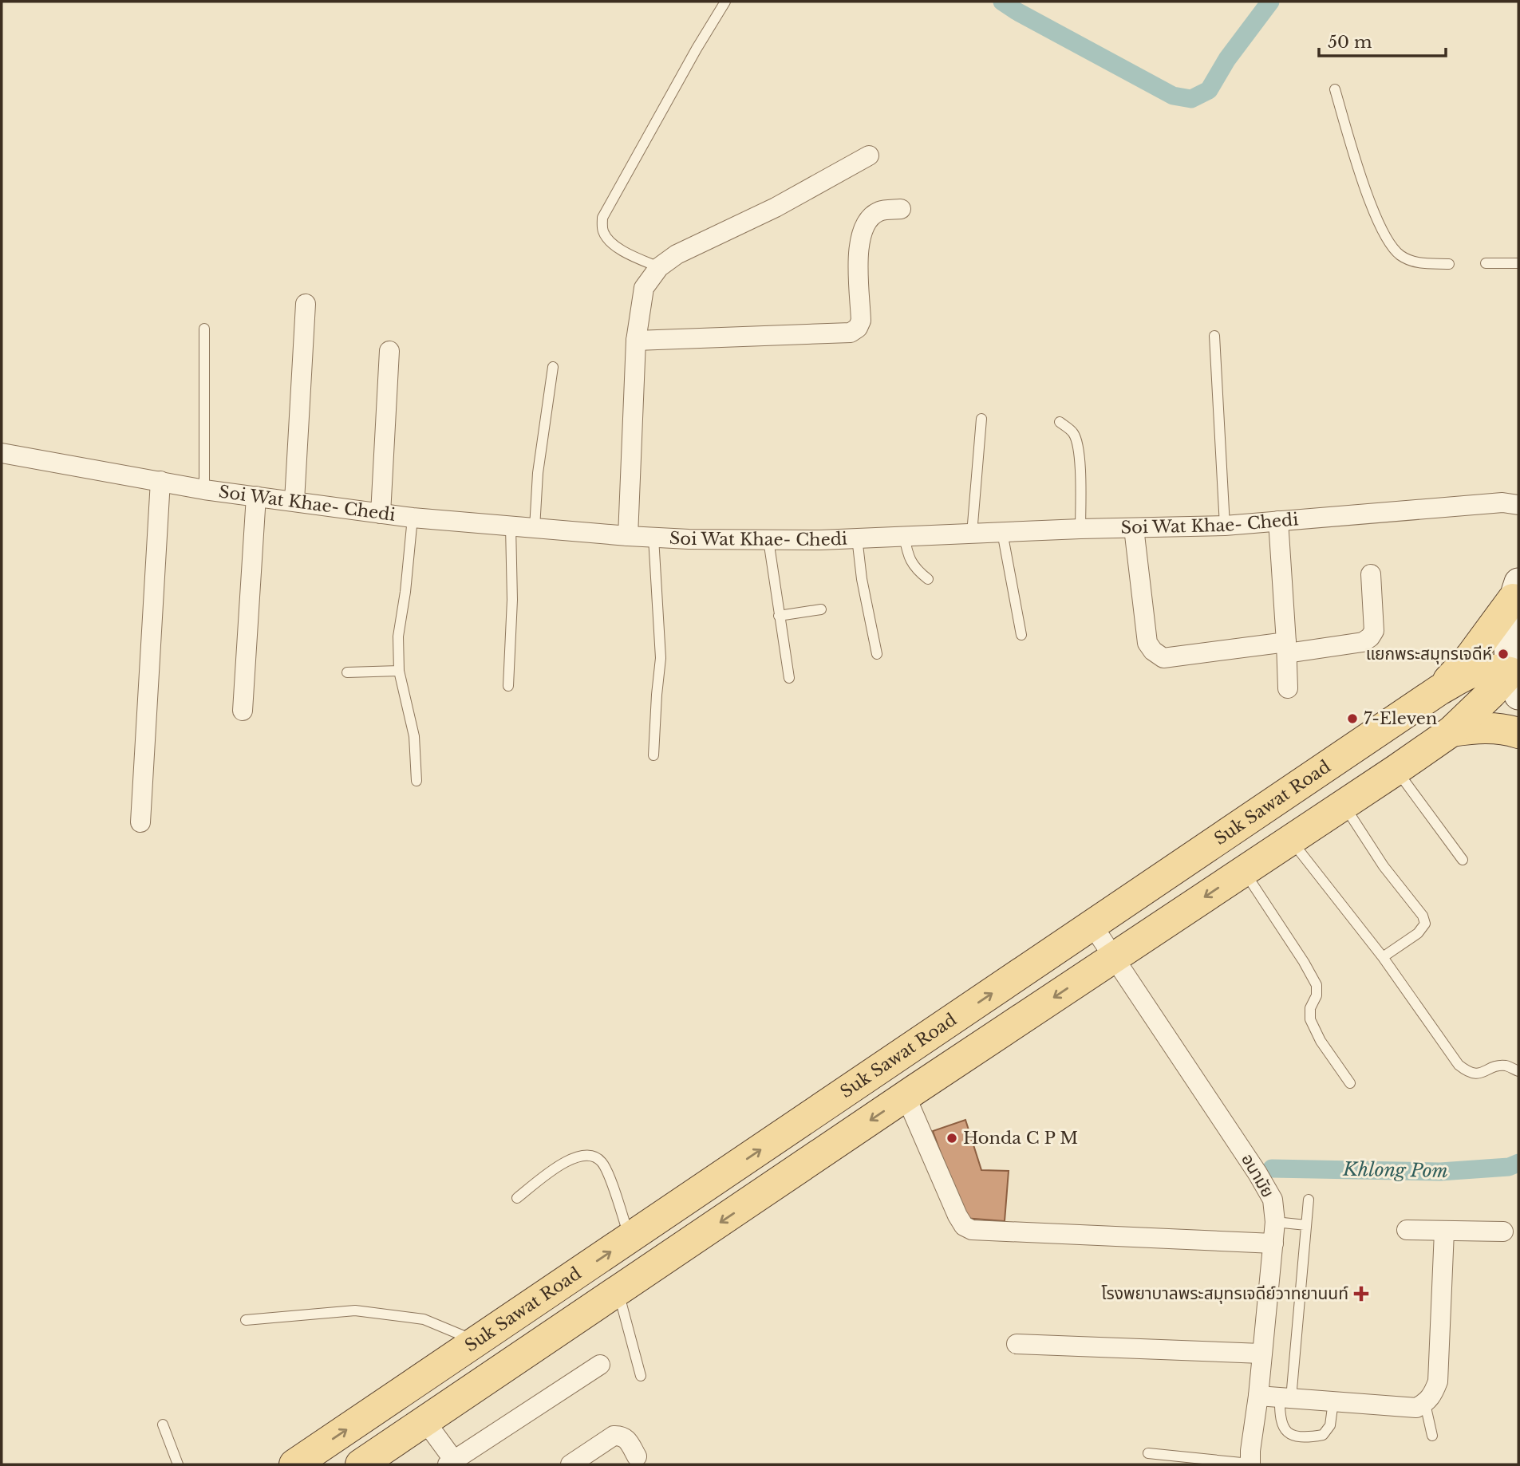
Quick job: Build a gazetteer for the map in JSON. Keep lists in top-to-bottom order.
{
  "streets": {
    "main road": ["Suk Sawat Road"],
    "street": ["Soi Wat Khae- Chedi", "อนามัย"]
  },
  "crossings": [
    ["Suk Sawat Road", "อนามัย"]
  ],
  "water": ["Khlong Pom"],
  "places": {
    "other": ["แยกพระสมุทรเจดีห์", "7-Eleven", "Honda C P M"],
    "health": ["โรงพยาบาลพระสมุทรเจดีย์วาทยานนท์"]
  },
  "scale_bar": "50 m"
}
